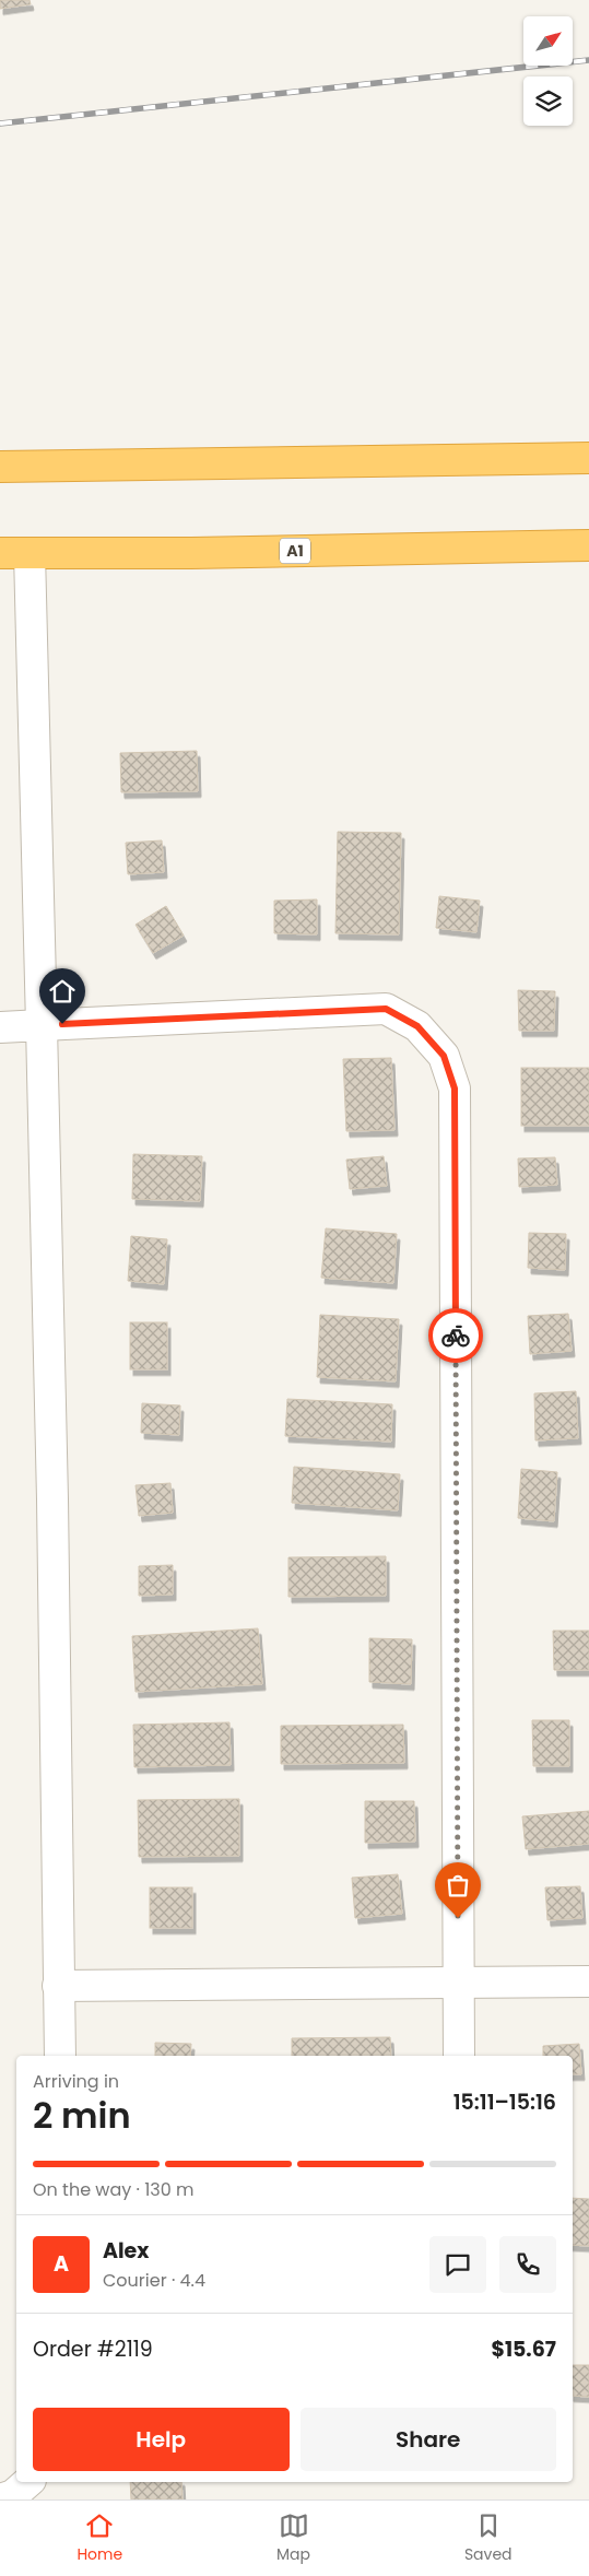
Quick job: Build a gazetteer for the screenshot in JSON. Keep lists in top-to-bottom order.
{
  "streets": {
    "highway": ["A1"]
  },
  "north": "top right",
  "page": {
    "heading": ["2 min", "Arriving in", "15:11–15:16"],
    "panel": [
      "Alex",
      "Courier · 4.4",
      "Order #2119",
      "$15.67"
    ],
    "bar": "On the way · 130 m",
    "round": "A",
    "buttons": ["Help", "Share"],
    "tabs": ["Home", "Map", "Saved"]
  }
}
